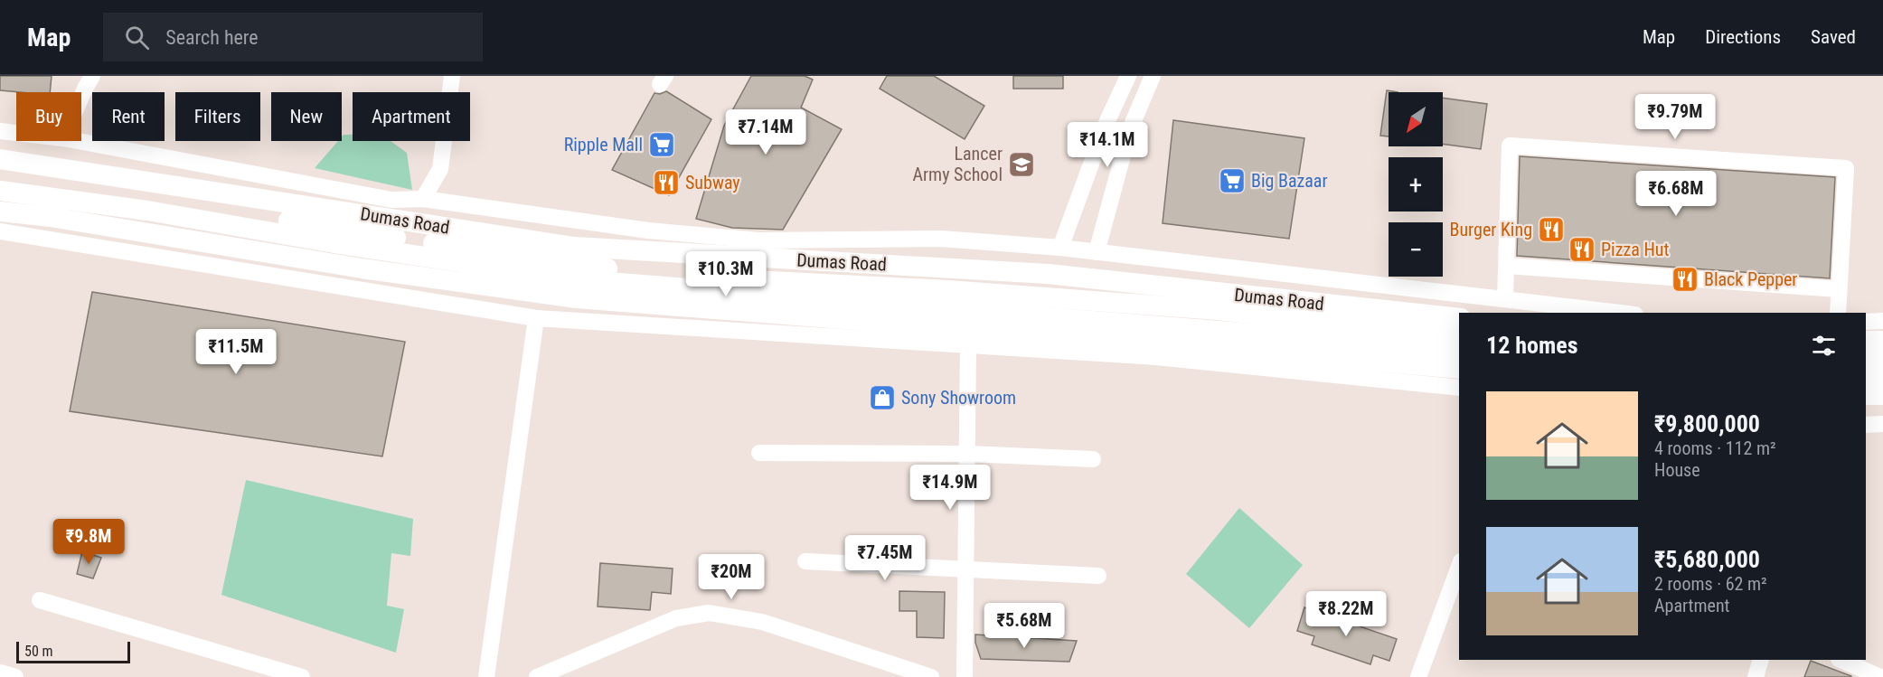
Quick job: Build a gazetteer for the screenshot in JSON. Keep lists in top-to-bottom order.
{
  "streets": {
    "main road": ["Dumas Road"]
  },
  "places": {
    "supermarket": ["Ripple Mall", "Big Bazaar"],
    "school or university": ["Lancer Army School"],
    "restaurant": [
      "Subway",
      "Burger King",
      "Pizza Hut",
      "Black Pepper"
    ],
    "shop": ["Sony Showroom"]
  },
  "scale_bar": "50 m",
  "north": "bottom left",
  "page": {
    "header": "Map",
    "search": "Search here",
    "nav": ["Map", "Directions", "Saved"],
    "map_buttons": ["+", "−"],
    "chip": [
      "Buy",
      "Rent",
      "Filters",
      "New",
      "Apartment"
    ],
    "price": [
      "₹9.79M",
      "₹7.14M",
      "₹14.1M",
      "₹6.68M",
      "₹10.3M",
      "₹11.5M",
      "₹14.9M",
      "₹9.8M",
      "₹7.45M",
      "₹20M",
      "₹8.22M",
      "₹5.68M"
    ],
    "heading": "12 homes",
    "list": [
      {
        "name": "₹9,800,000",
        "note": "4 rooms · 112 m² · House"
      },
      {
        "name": "₹5,680,000",
        "note": "2 rooms · 62 m² · Apartment"
      }
    ],
    "scale": "50 m"
  }
}
